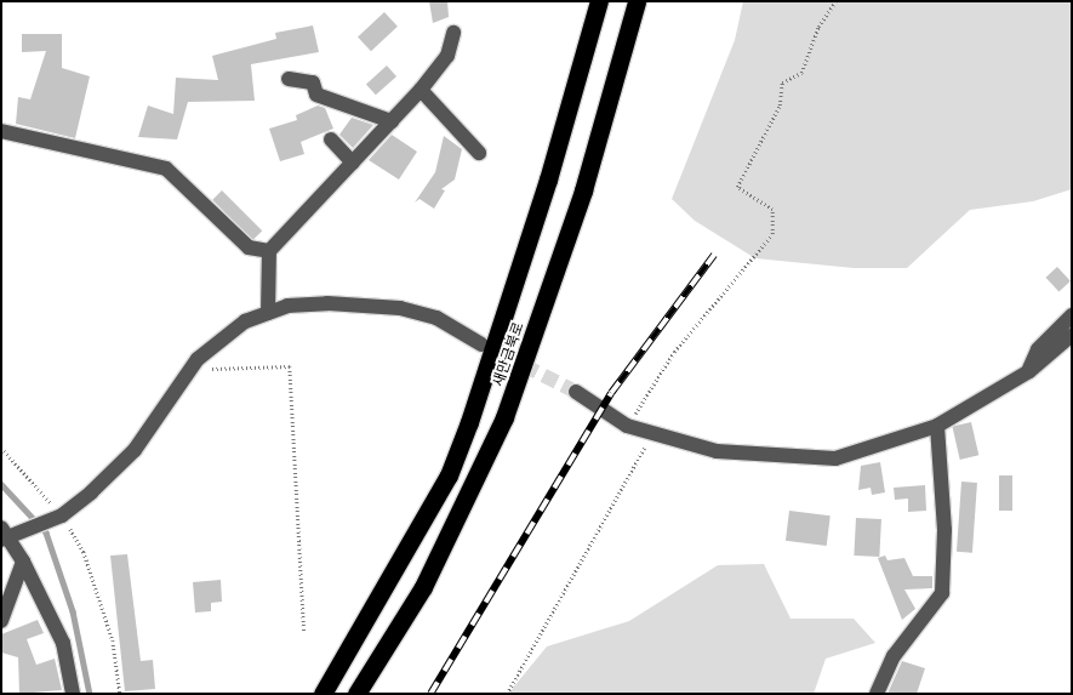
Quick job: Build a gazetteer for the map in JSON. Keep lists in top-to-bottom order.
{
  "streets": {
    "highway": ["새만금북로"]
  }
}
